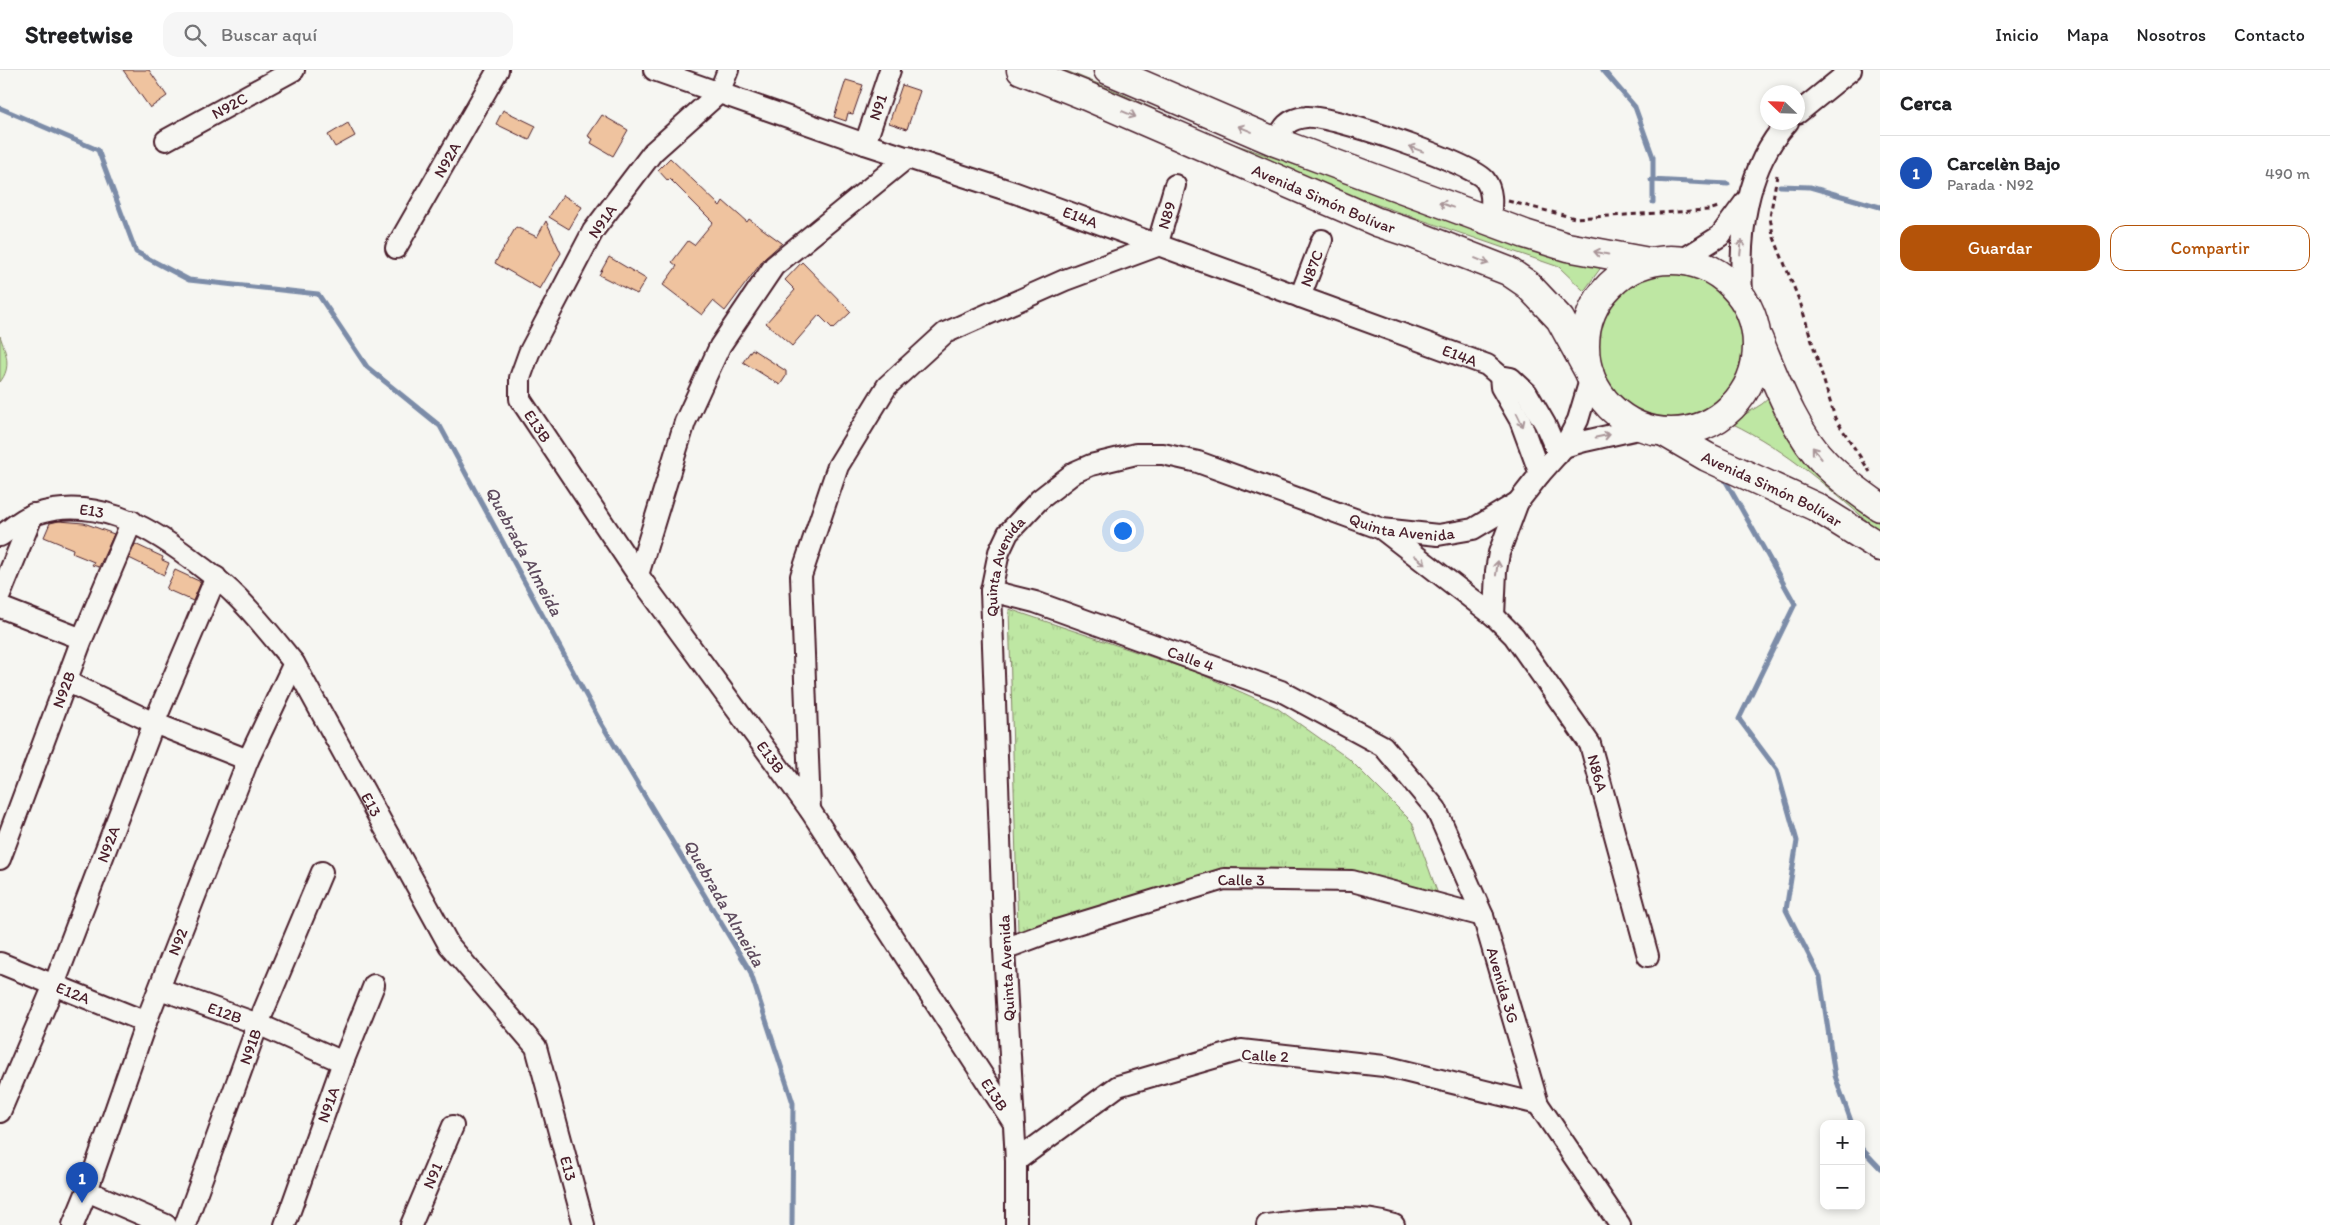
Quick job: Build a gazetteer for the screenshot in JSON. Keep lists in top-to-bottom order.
{
  "streets": {
    "highway": ["Avenida Simón Bolívar"],
    "street": [
      "N92C",
      "N91",
      "N92A",
      "N89",
      "E14A",
      "N91A",
      "N87C",
      "E13B",
      "E13",
      "Quinta Avenida",
      "Calle 4",
      "N92B",
      "N86A",
      "Calle 3",
      "N92",
      "Avenida 3G",
      "E12A",
      "E12B",
      "N91B",
      "Calle 2"
    ]
  },
  "crossings": [
    ["N91", "E14A"],
    ["N92A", "E13"],
    ["N92A", "E12A"],
    ["Avenida Simón Bolívar", "Quinta Avenida"],
    ["N89", "E14A"],
    ["E14A", "N91A"],
    ["E14A", "N87C"],
    ["E14A", "Quinta Avenida"],
    ["N91A", "E13B"],
    ["N91A", "E12B"],
    ["E13B", "Quinta Avenida"],
    ["E13", "N92B"],
    ["E13", "N92"],
    ["Quinta Avenida", "Calle 4"],
    ["Quinta Avenida", "N86A"],
    ["Quinta Avenida", "Calle 3"],
    ["Quinta Avenida", "Calle 2"],
    ["Calle 4", "Avenida 3G"],
    ["Calle 3", "Avenida 3G"],
    ["N92", "E12A"],
    ["N92", "E12B"],
    ["Avenida 3G", "Calle 2"],
    ["E12B", "N91B"]
  ],
  "water": ["Quebrada Almeida"],
  "north": "top left",
  "page": {
    "header": "Streetwise",
    "search": "Buscar aquí",
    "nav": [
      "Inicio",
      "Mapa",
      "Nosotros",
      "Contacto"
    ],
    "heading": "Cerca",
    "list": [
      {
        "mark": "1",
        "name": "Carcelèn Bajo",
        "note": "Parada · N92",
        "value": "490 m"
      }
    ],
    "buttons": ["Guardar", "Compartir"],
    "map_buttons": ["+", "−"],
    "pins": "1"
  }
}
